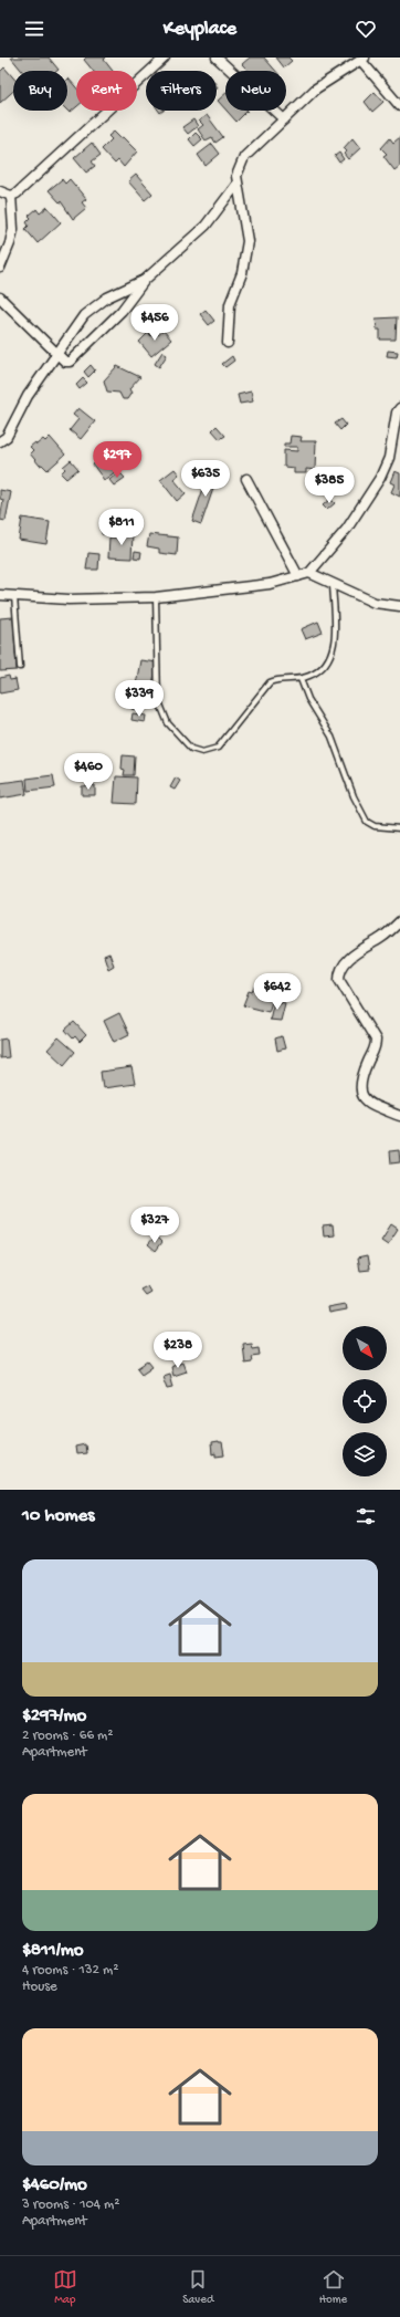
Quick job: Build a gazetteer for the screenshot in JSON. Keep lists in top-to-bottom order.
{
  "north": "bottom right",
  "page": {
    "header": "Keyplace",
    "chip": [
      "Buy",
      "Rent",
      "Filters",
      "New"
    ],
    "price": [
      "$456",
      "$297",
      "$635",
      "$385",
      "$811",
      "$339",
      "$460",
      "$642",
      "$327",
      "$238"
    ],
    "heading": "10 homes",
    "list": [
      {
        "name": "$297/mo",
        "note": "2 rooms · 66 m² · Apartment"
      },
      {
        "name": "$811/mo",
        "note": "4 rooms · 132 m² · House"
      },
      {
        "name": "$460/mo",
        "note": "3 rooms · 104 m² · Apartment"
      }
    ],
    "tabs": ["Map", "Saved", "Home"]
  }
}
